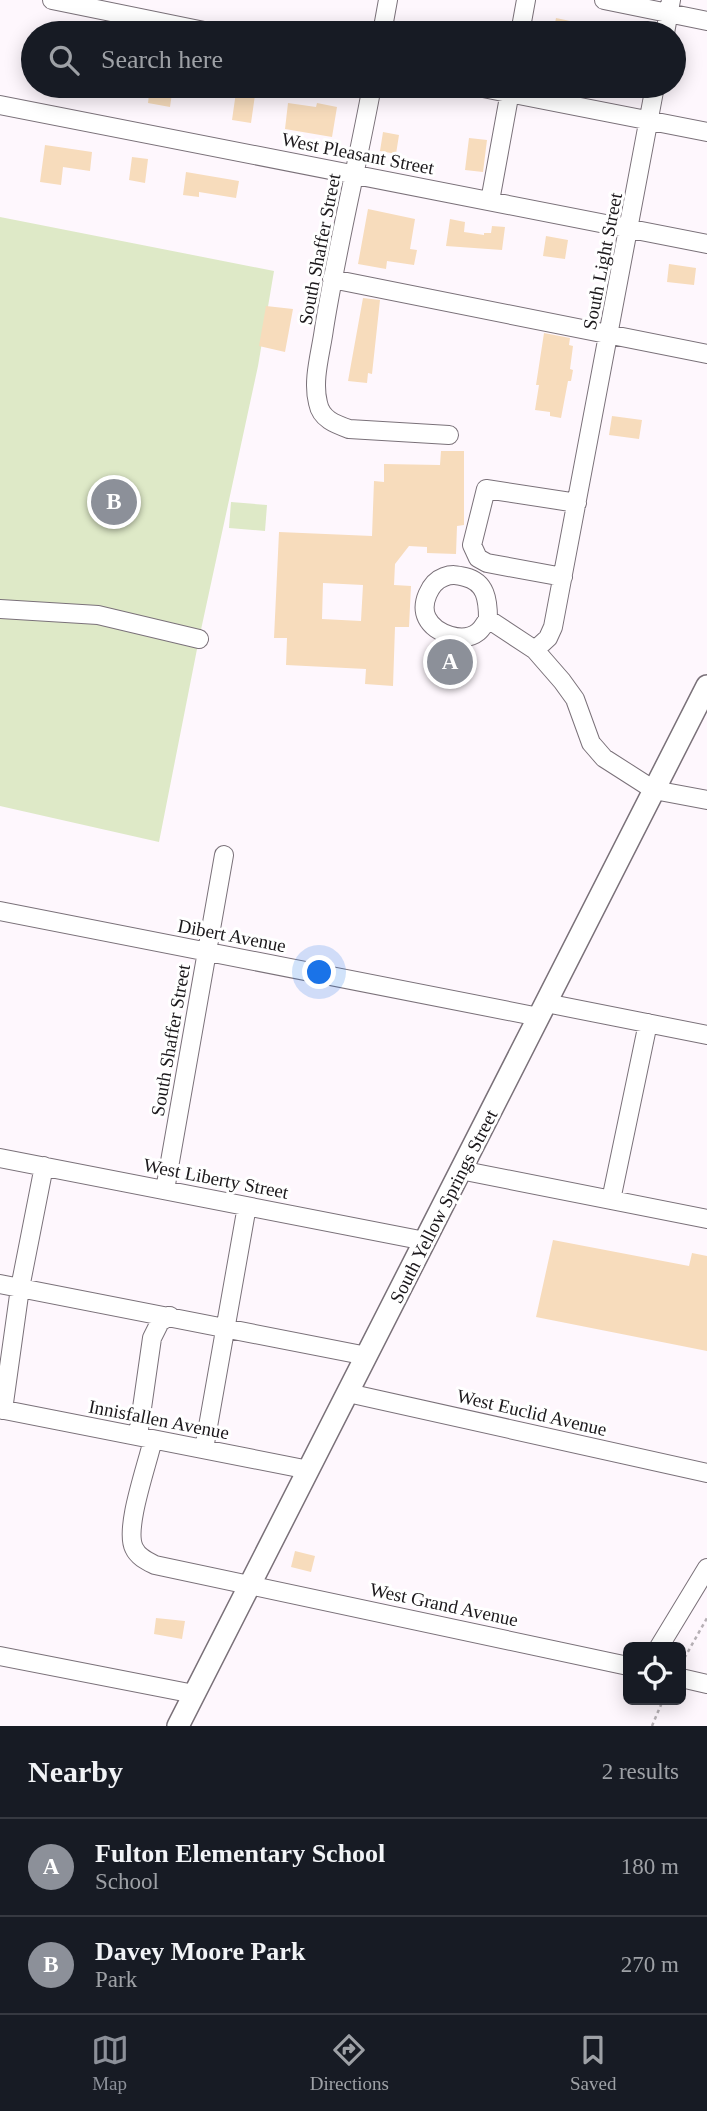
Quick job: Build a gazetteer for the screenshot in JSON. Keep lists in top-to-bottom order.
{
  "streets": {
    "main road": ["South Yellow Springs Street"],
    "street": [
      "West Pleasant Street",
      "South Shaffer Street",
      "South Light Street",
      "Dibert Avenue",
      "West Liberty Street",
      "West Euclid Avenue",
      "Innisfallen Avenue",
      "West Grand Avenue"
    ]
  },
  "crossings": [
    ["West Pleasant Street", "South Shaffer Street"],
    ["West Pleasant Street", "South Light Street"],
    ["South Shaffer Street", "Dibert Avenue"],
    ["South Shaffer Street", "West Liberty Street"],
    ["Dibert Avenue", "South Yellow Springs Street"],
    ["West Liberty Street", "South Yellow Springs Street"],
    ["South Yellow Springs Street", "West Euclid Avenue"],
    ["South Yellow Springs Street", "Innisfallen Avenue"],
    ["South Yellow Springs Street", "West Grand Avenue"],
    ["Innisfallen Avenue", "West Grand Avenue"]
  ],
  "page": {
    "search": "Search here",
    "pins": ["B", "A"],
    "heading": ["Nearby", "2 results"],
    "list": [
      {
        "mark": "A",
        "name": "Fulton Elementary School",
        "note": "School",
        "value": "180 m"
      },
      {
        "mark": "B",
        "name": "Davey Moore Park",
        "note": "Park",
        "value": "270 m"
      }
    ],
    "nav": ["Map", "Directions", "Saved"]
  }
}
